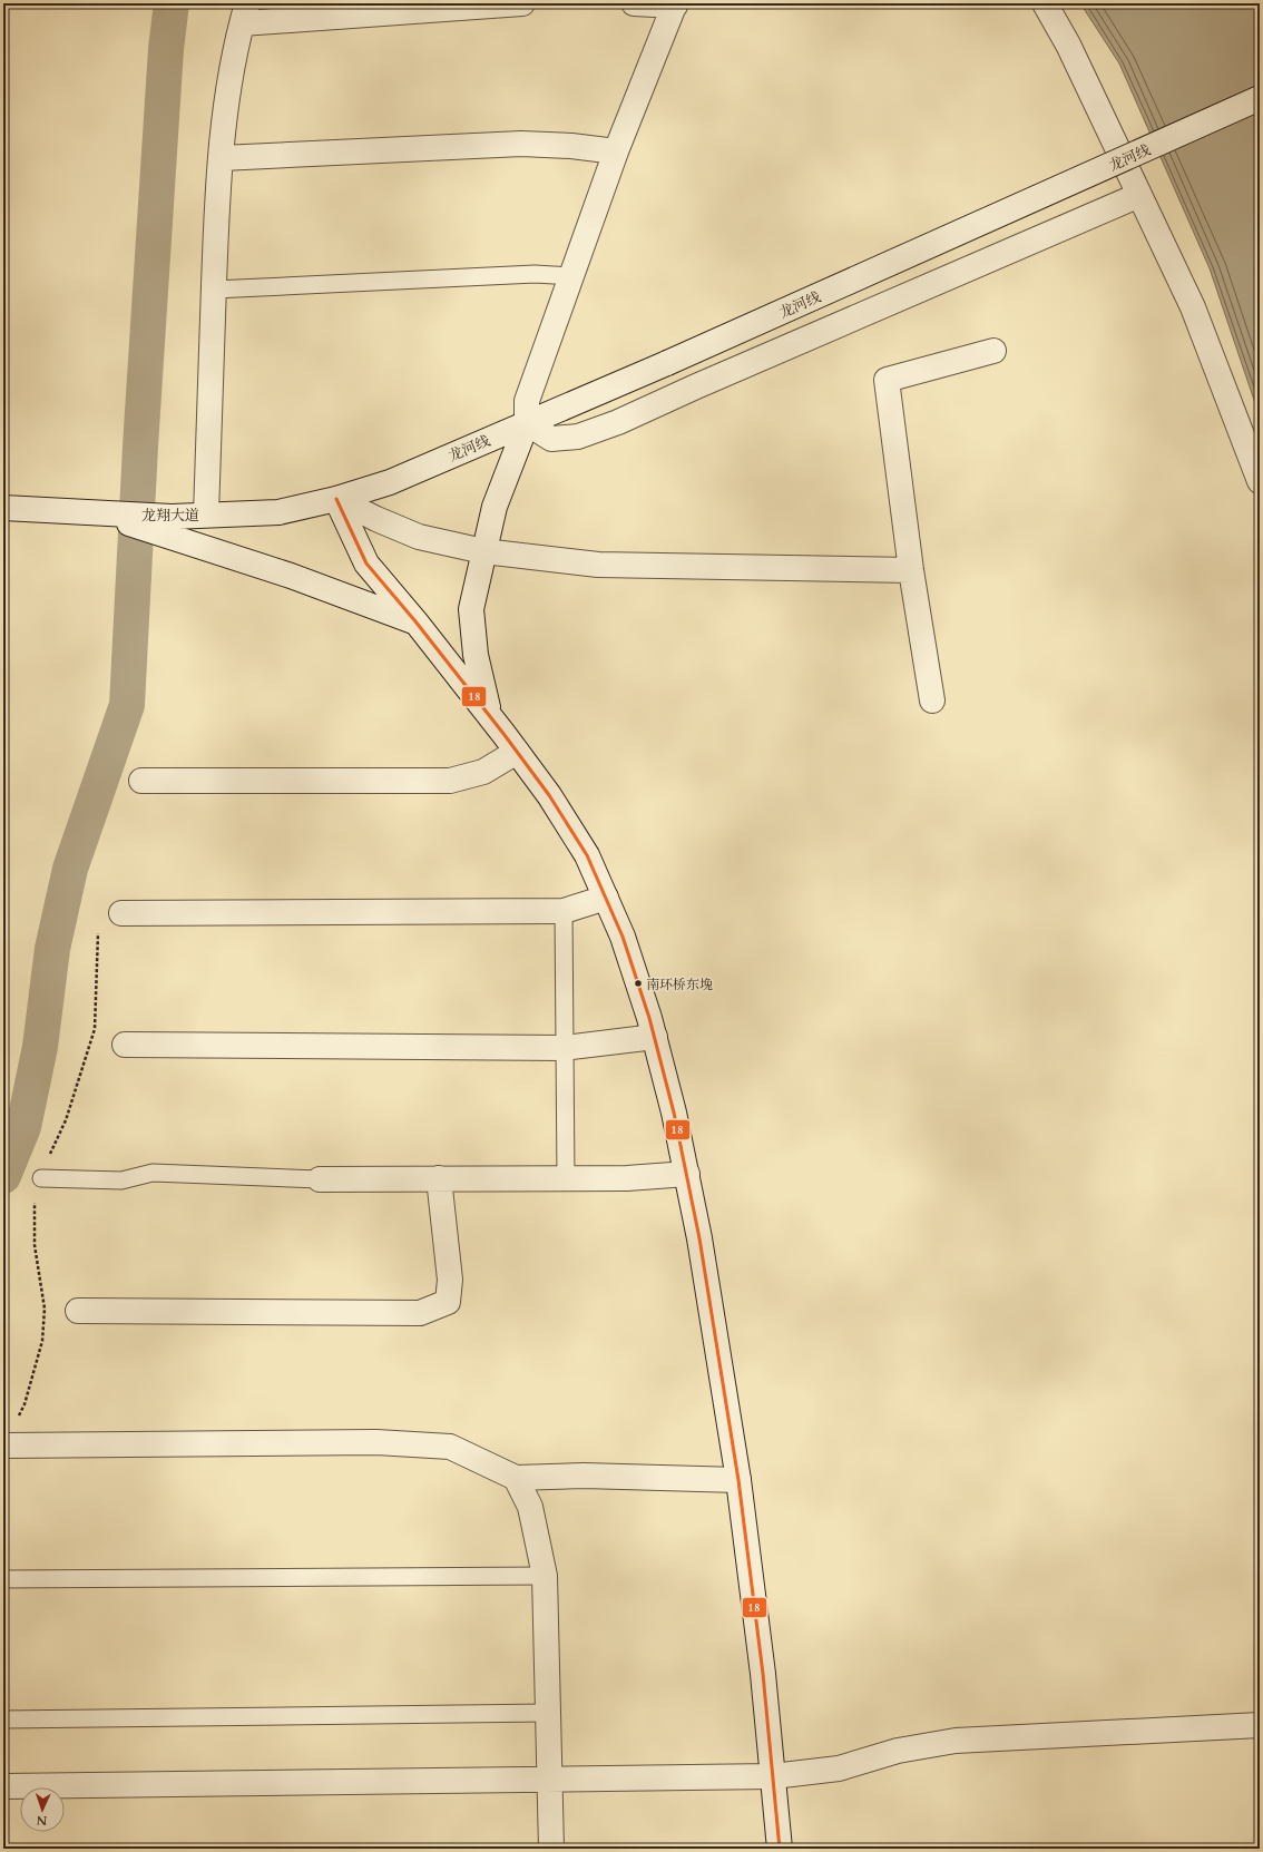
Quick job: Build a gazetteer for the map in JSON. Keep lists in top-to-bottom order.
{
  "streets": {
    "street": ["龙河线", "龙翔大道"]
  },
  "crossings": [
    ["龙河线", "龙翔大道"]
  ],
  "places": ["南环桥东堍"],
  "lines": ["transit line 18"],
  "north": "bottom"
}
